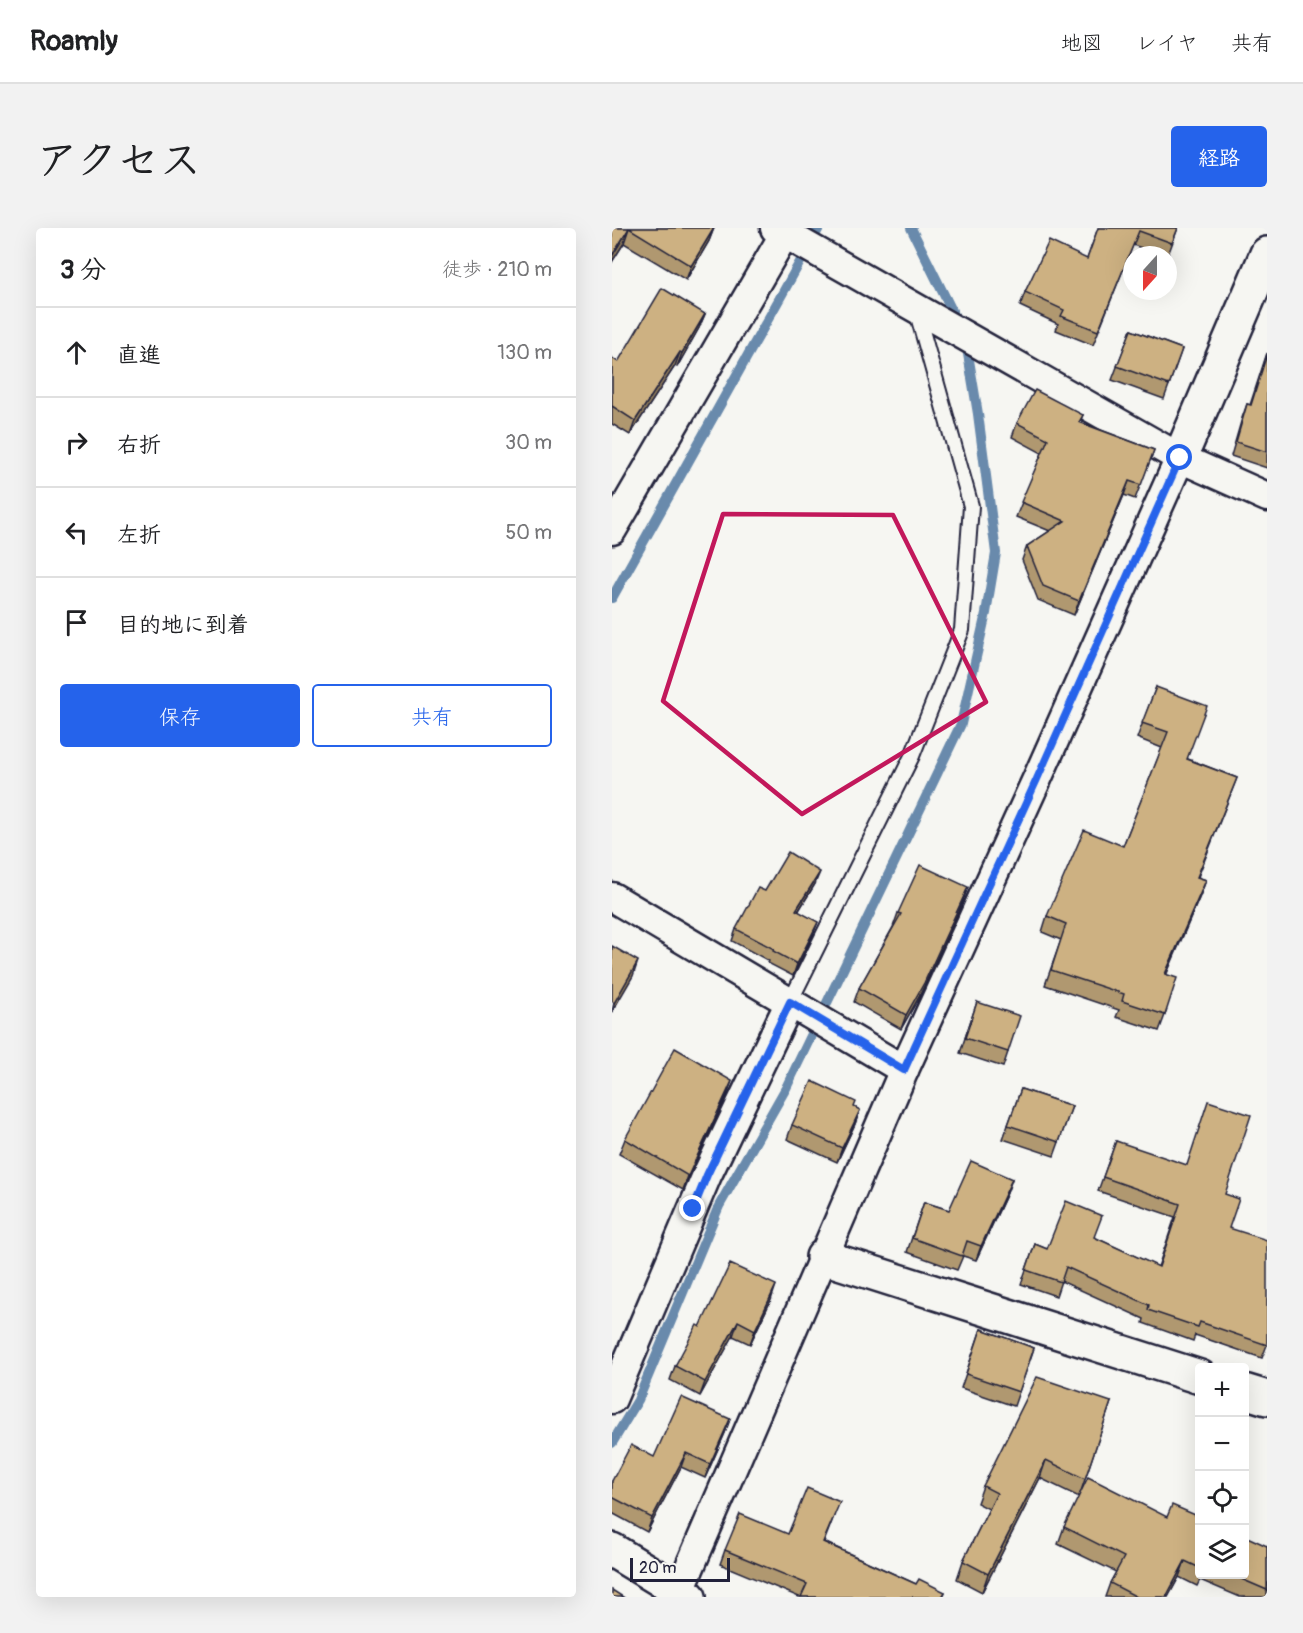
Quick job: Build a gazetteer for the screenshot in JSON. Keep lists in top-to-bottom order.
{
  "scale_bar": "20 m",
  "north": "bottom",
  "page": {
    "header": "Roamly",
    "nav": ["地図", "レイヤ", "共有"],
    "title": "アクセス",
    "buttons": [
      "経路",
      ["保存", "共有"]
    ],
    "heading": ["3 分", "徒歩 · 210 m"],
    "list": [
      ["直進", "130 m"],
      ["右折", "30 m"],
      ["左折", "50 m"],
      "目的地に到着"
    ],
    "map_buttons": ["+", "−"],
    "scale": "20 m"
  }
}
